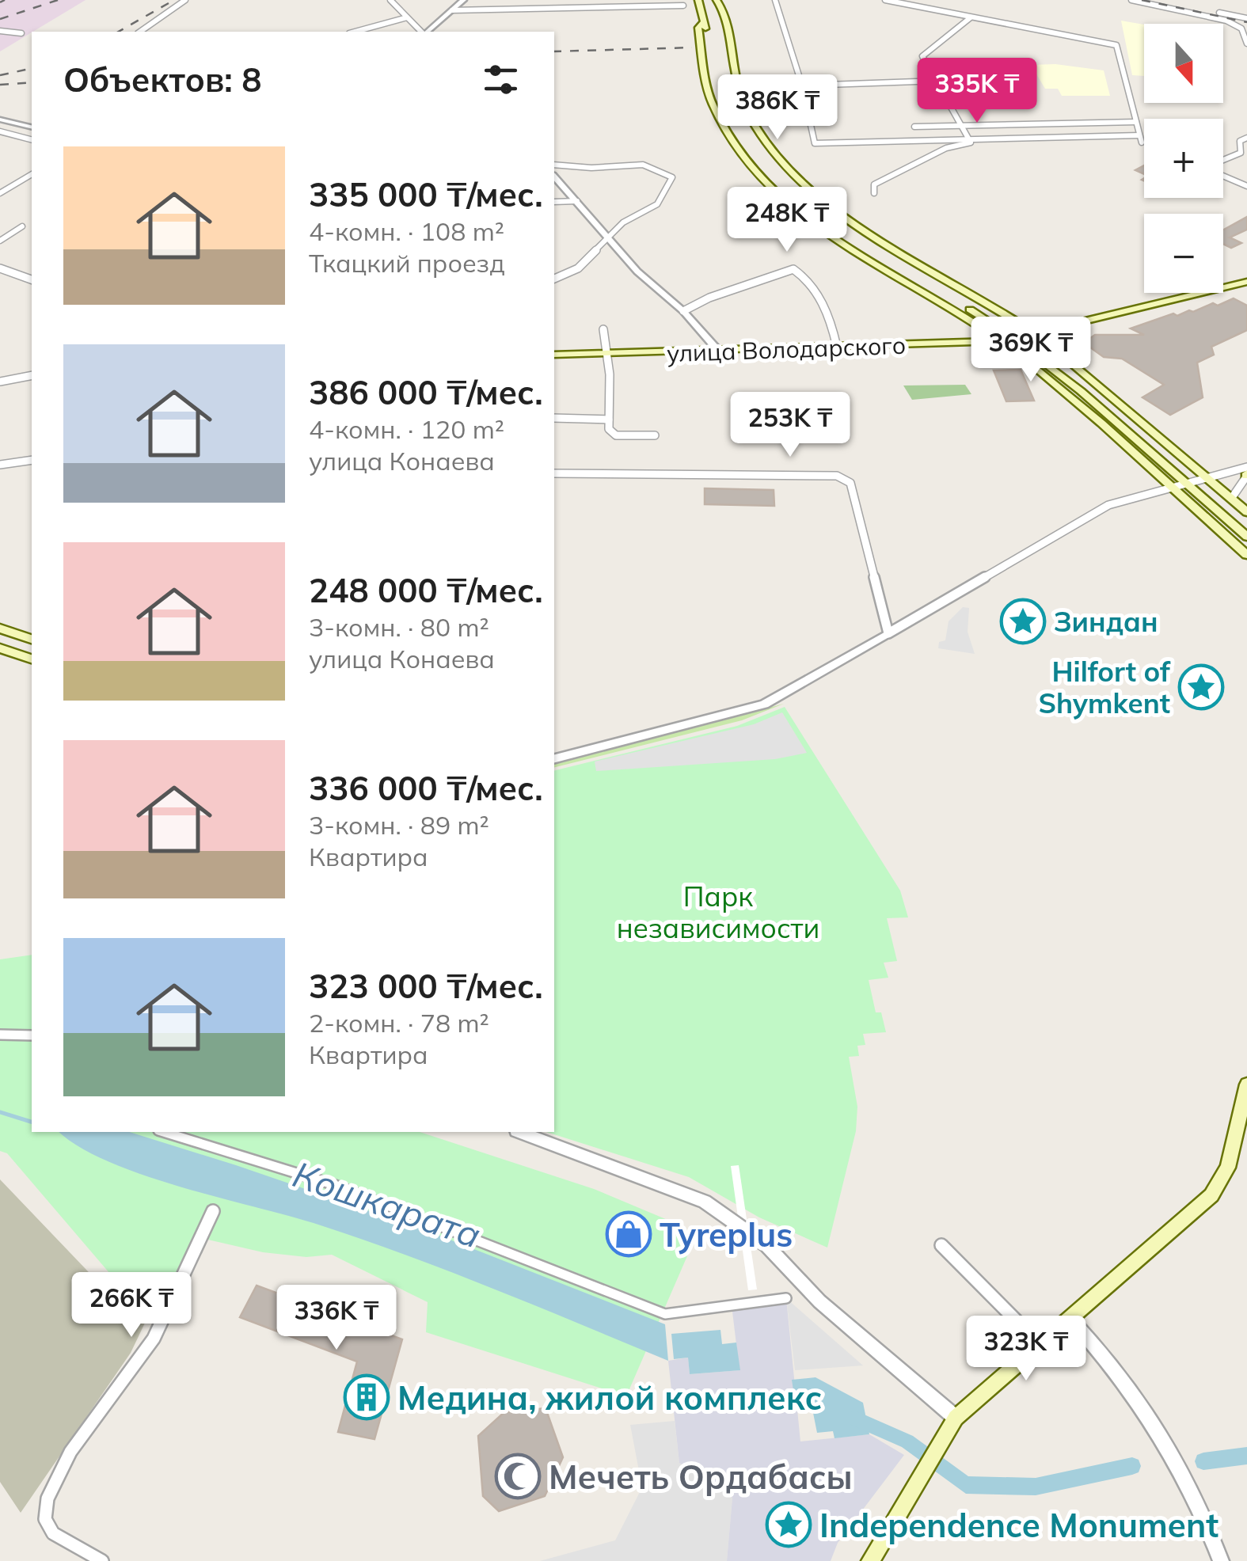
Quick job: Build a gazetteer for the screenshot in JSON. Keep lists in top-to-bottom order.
{
  "streets": {
    "main road": ["улица Володарского"]
  },
  "water": ["Кошкарата"],
  "parks": ["Парк независимости"],
  "places": {
    "place": ["Зиндан", "Hilfort of Shymkent", "Independence Monument"],
    "shop": ["Tyreplus"],
    "building": ["Медина, жилой комплекс"],
    "mosque": ["Мечеть Ордабасы"]
  },
  "north": "bottom",
  "page": {
    "map_buttons": ["+", "−"],
    "heading": "Объектов: 8",
    "price": [
      "335K ₸",
      "386K ₸",
      "248K ₸",
      "369K ₸",
      "253K ₸",
      "266K ₸",
      "336K ₸",
      "323K ₸"
    ],
    "list": [
      {
        "name": "335 000 ₸/мес.",
        "note": "4-комн. · 108 m² · Ткацкий проезд"
      },
      {
        "name": "386 000 ₸/мес.",
        "note": "4-комн. · 120 m² · улица Конаева"
      },
      {
        "name": "248 000 ₸/мес.",
        "note": "3-комн. · 80 m² · улица Конаева"
      },
      {
        "name": "336 000 ₸/мес.",
        "note": "3-комн. · 89 m² · Квартира"
      },
      {
        "name": "323 000 ₸/мес.",
        "note": "2-комн. · 78 m² · Квартира"
      }
    ]
  }
}
